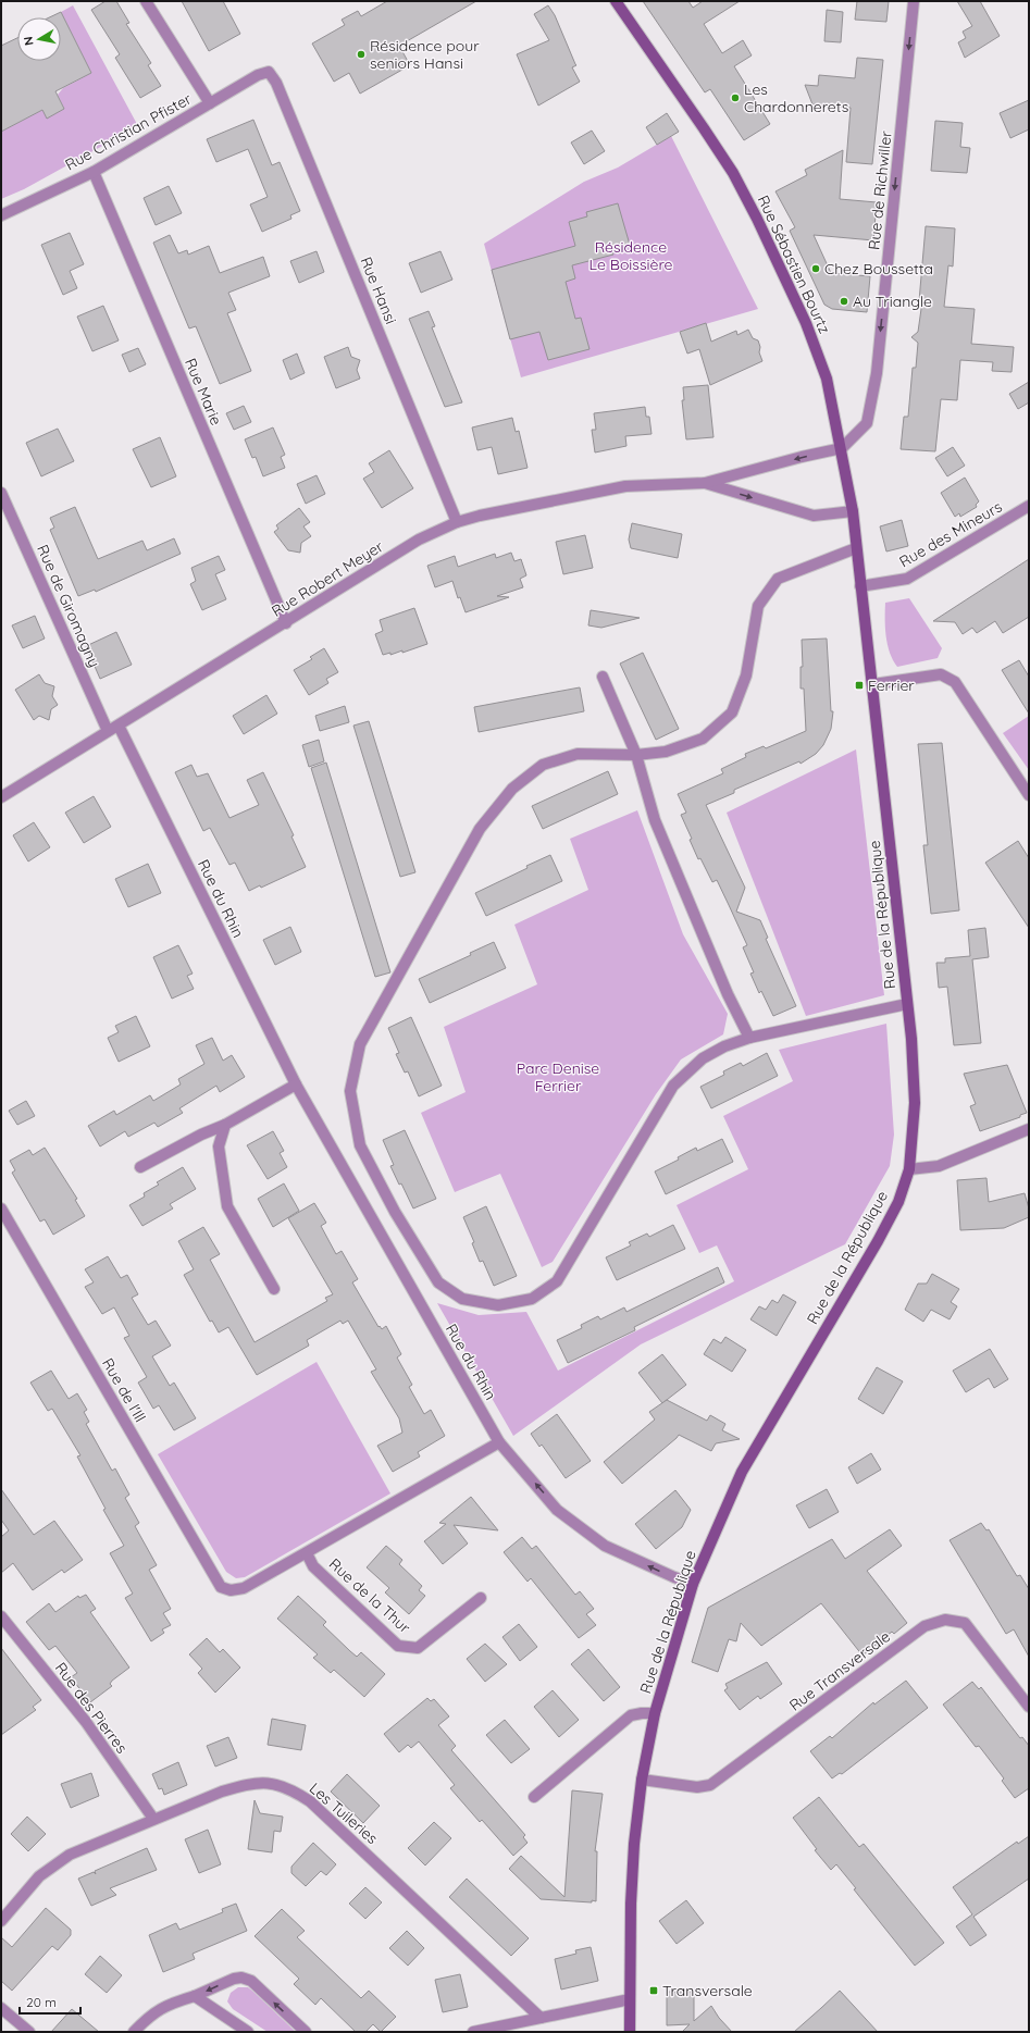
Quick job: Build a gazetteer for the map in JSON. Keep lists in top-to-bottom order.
{
  "streets": {
    "main road": ["Rue Sébastien Bourtz", "Rue de la République"],
    "street": [
      "Rue Christian Pfister",
      "Rue de Richwiller",
      "Rue Hansi",
      "Rue Marie",
      "Rue des Mineurs",
      "Rue Robert Meyer",
      "Rue de Giromagny",
      "Rue du Rhin",
      "Rue de l'Ill",
      "Rue de la Thur",
      "Rue Transversale",
      "Rue des Pierres",
      "Les Tuileries"
    ]
  },
  "crossings": [
    ["Rue Christian Pfister", "Rue Hansi"],
    ["Rue Christian Pfister", "Rue Marie"],
    ["Rue de Richwiller", "Rue Sébastien Bourtz"],
    ["Rue de Richwiller", "Rue Robert Meyer"],
    ["Rue Sébastien Bourtz", "Rue des Mineurs"],
    ["Rue Sébastien Bourtz", "Rue Robert Meyer"],
    ["Rue Sébastien Bourtz", "Rue de la République"],
    ["Rue Hansi", "Rue Robert Meyer"],
    ["Rue Marie", "Rue Robert Meyer"],
    ["Rue des Mineurs", "Rue de la République"],
    ["Rue Robert Meyer", "Rue de Giromagny"],
    ["Rue Robert Meyer", "Rue du Rhin"],
    ["Rue du Rhin", "Rue de la République"],
    ["Rue du Rhin", "Rue de la Thur"],
    ["Rue de la République", "Rue Transversale"],
    ["Rue de l'Ill", "Rue de la Thur"],
    ["Rue des Pierres", "Les Tuileries"]
  ],
  "one_way": ["Rue de Richwiller"],
  "parks": ["Résidence Le Boissière", "Parc Denise Ferrier"],
  "places": {
    "other": [
      "Résidence pour seniors Hansi",
      "Les Chardonnerets",
      "Chez Boussetta",
      "Au Triangle"
    ],
    "transit": ["Ferrier", "Transversale"]
  },
  "scale_bar": "20 m",
  "north": "left"
}
